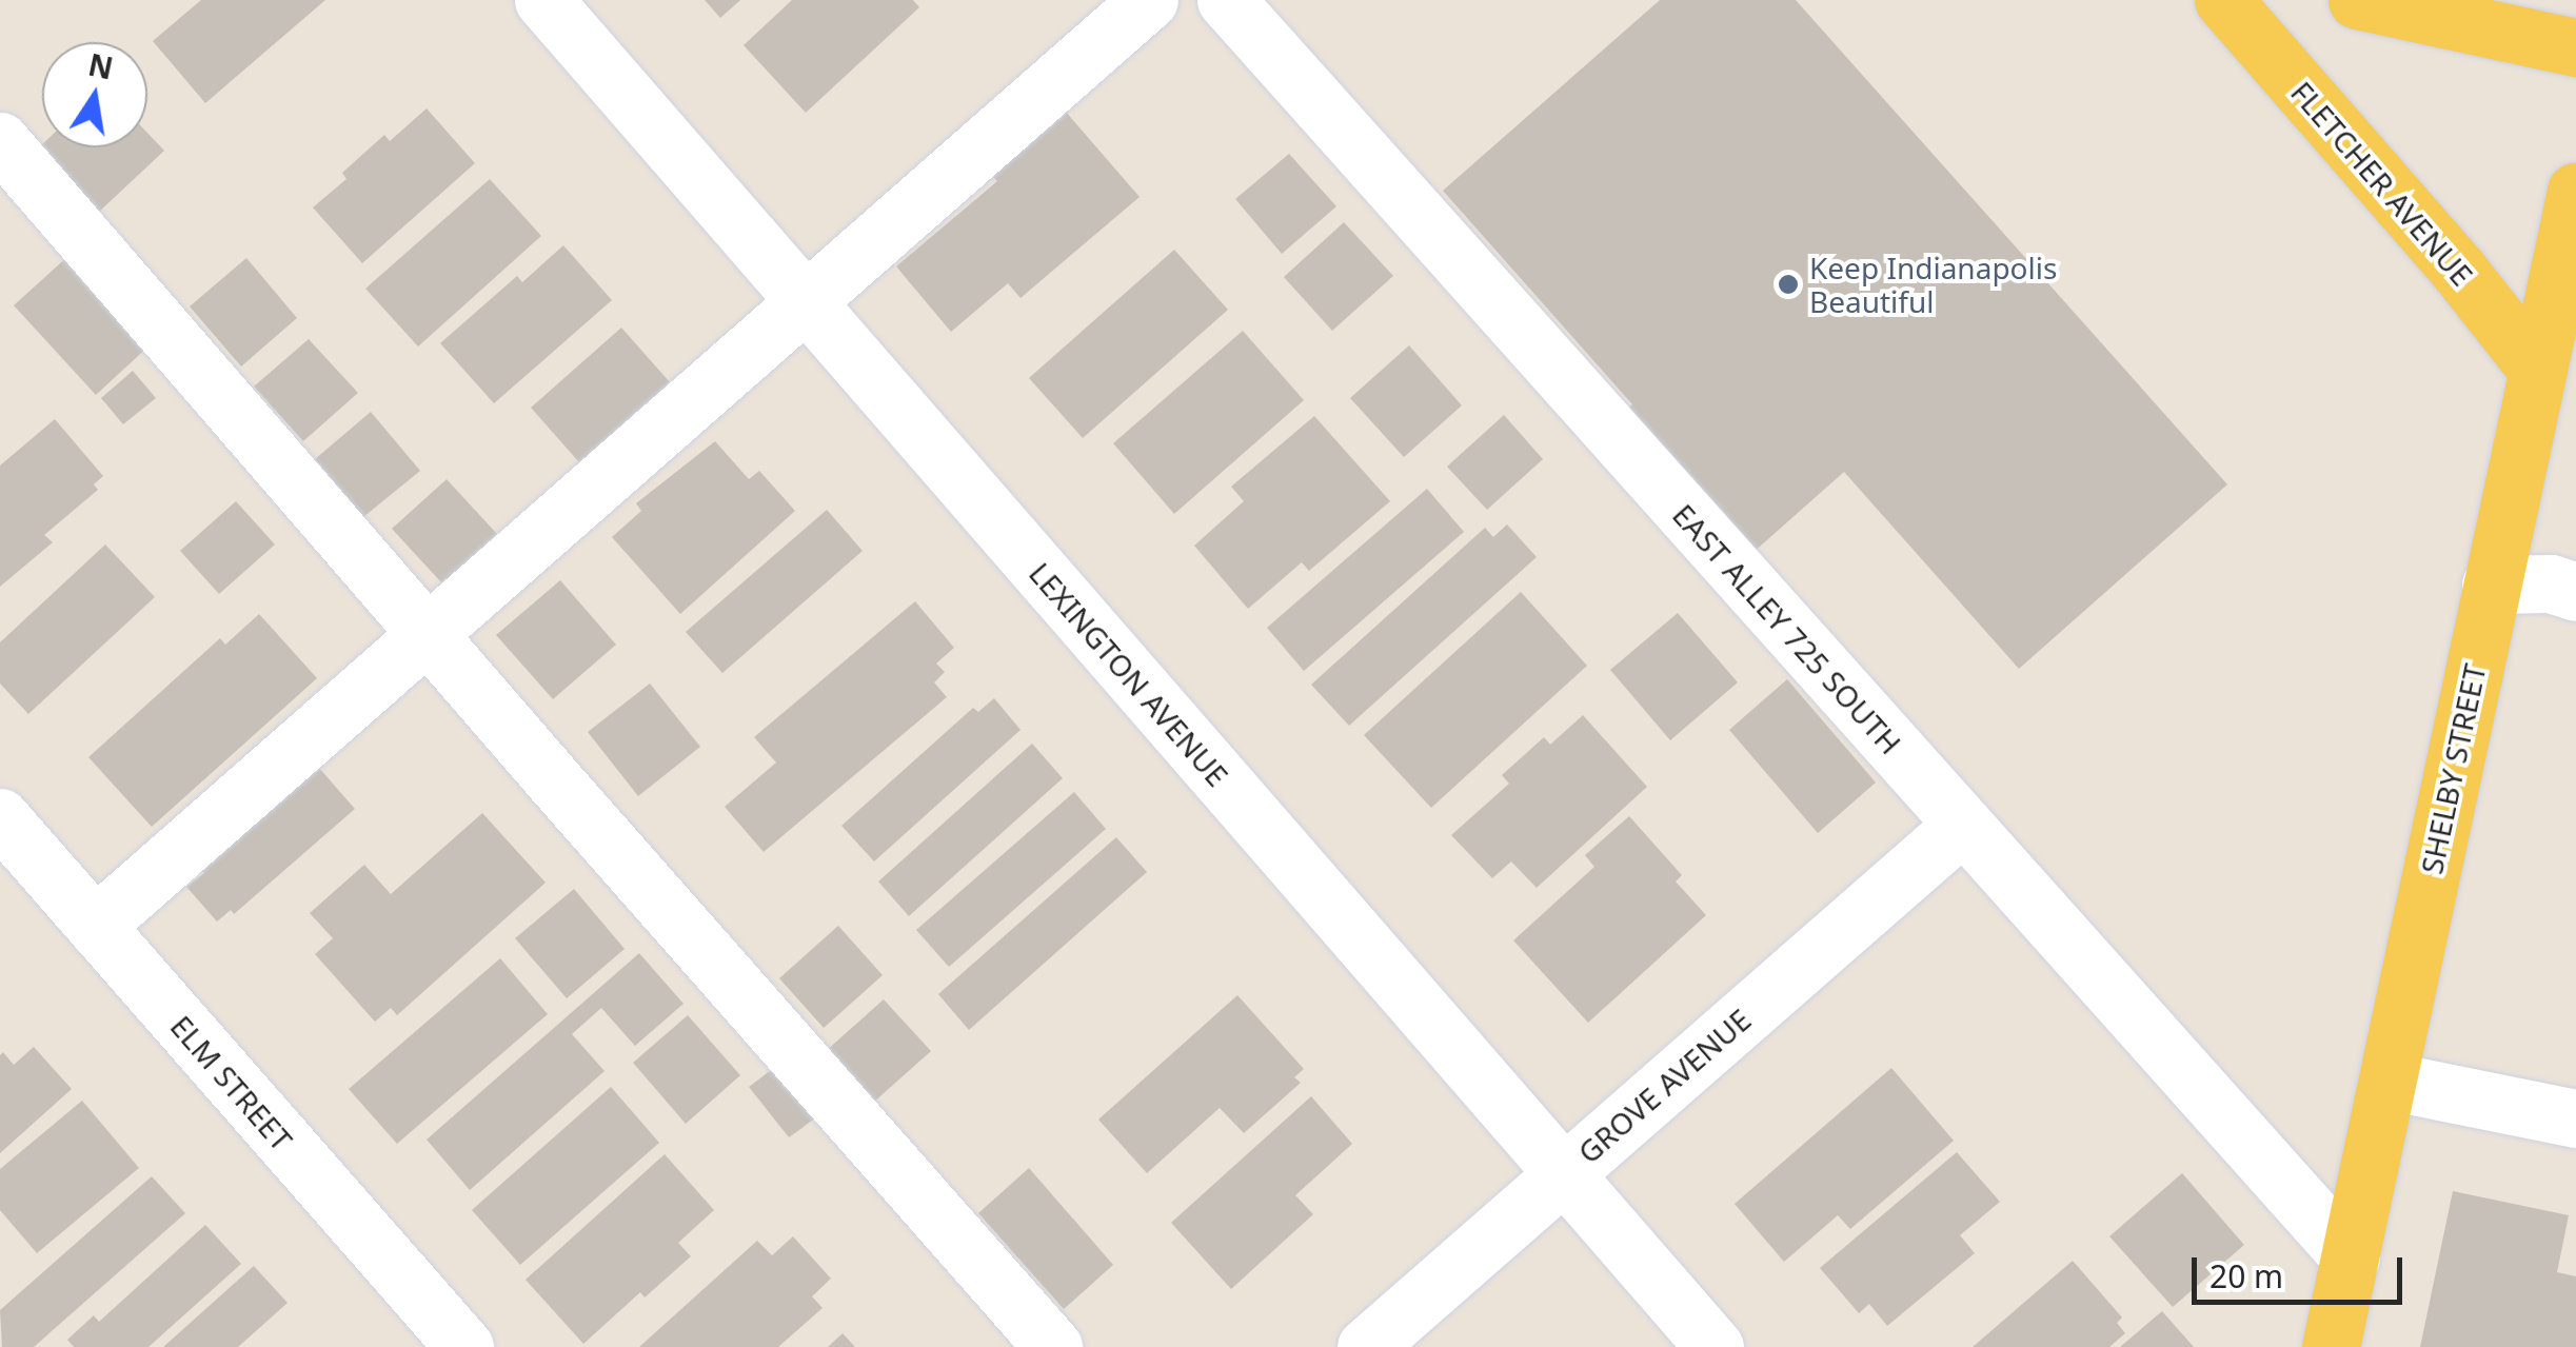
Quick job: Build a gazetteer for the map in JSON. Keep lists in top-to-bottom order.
{
  "streets": {
    "main road": ["FLETCHER AVENUE", "SHELBY STREET"],
    "street": [
      "EAST ALLEY 725 SOUTH",
      "LEXINGTON AVENUE",
      "ELM STREET",
      "GROVE AVENUE"
    ]
  },
  "crossings": [
    ["FLETCHER AVENUE", "SHELBY STREET"],
    ["EAST ALLEY 725 SOUTH", "SHELBY STREET"],
    ["EAST ALLEY 725 SOUTH", "GROVE AVENUE"],
    ["LEXINGTON AVENUE", "GROVE AVENUE"]
  ],
  "places": ["Keep Indianapolis Beautiful"],
  "scale_bar": "20 m",
  "north": "top"
}
